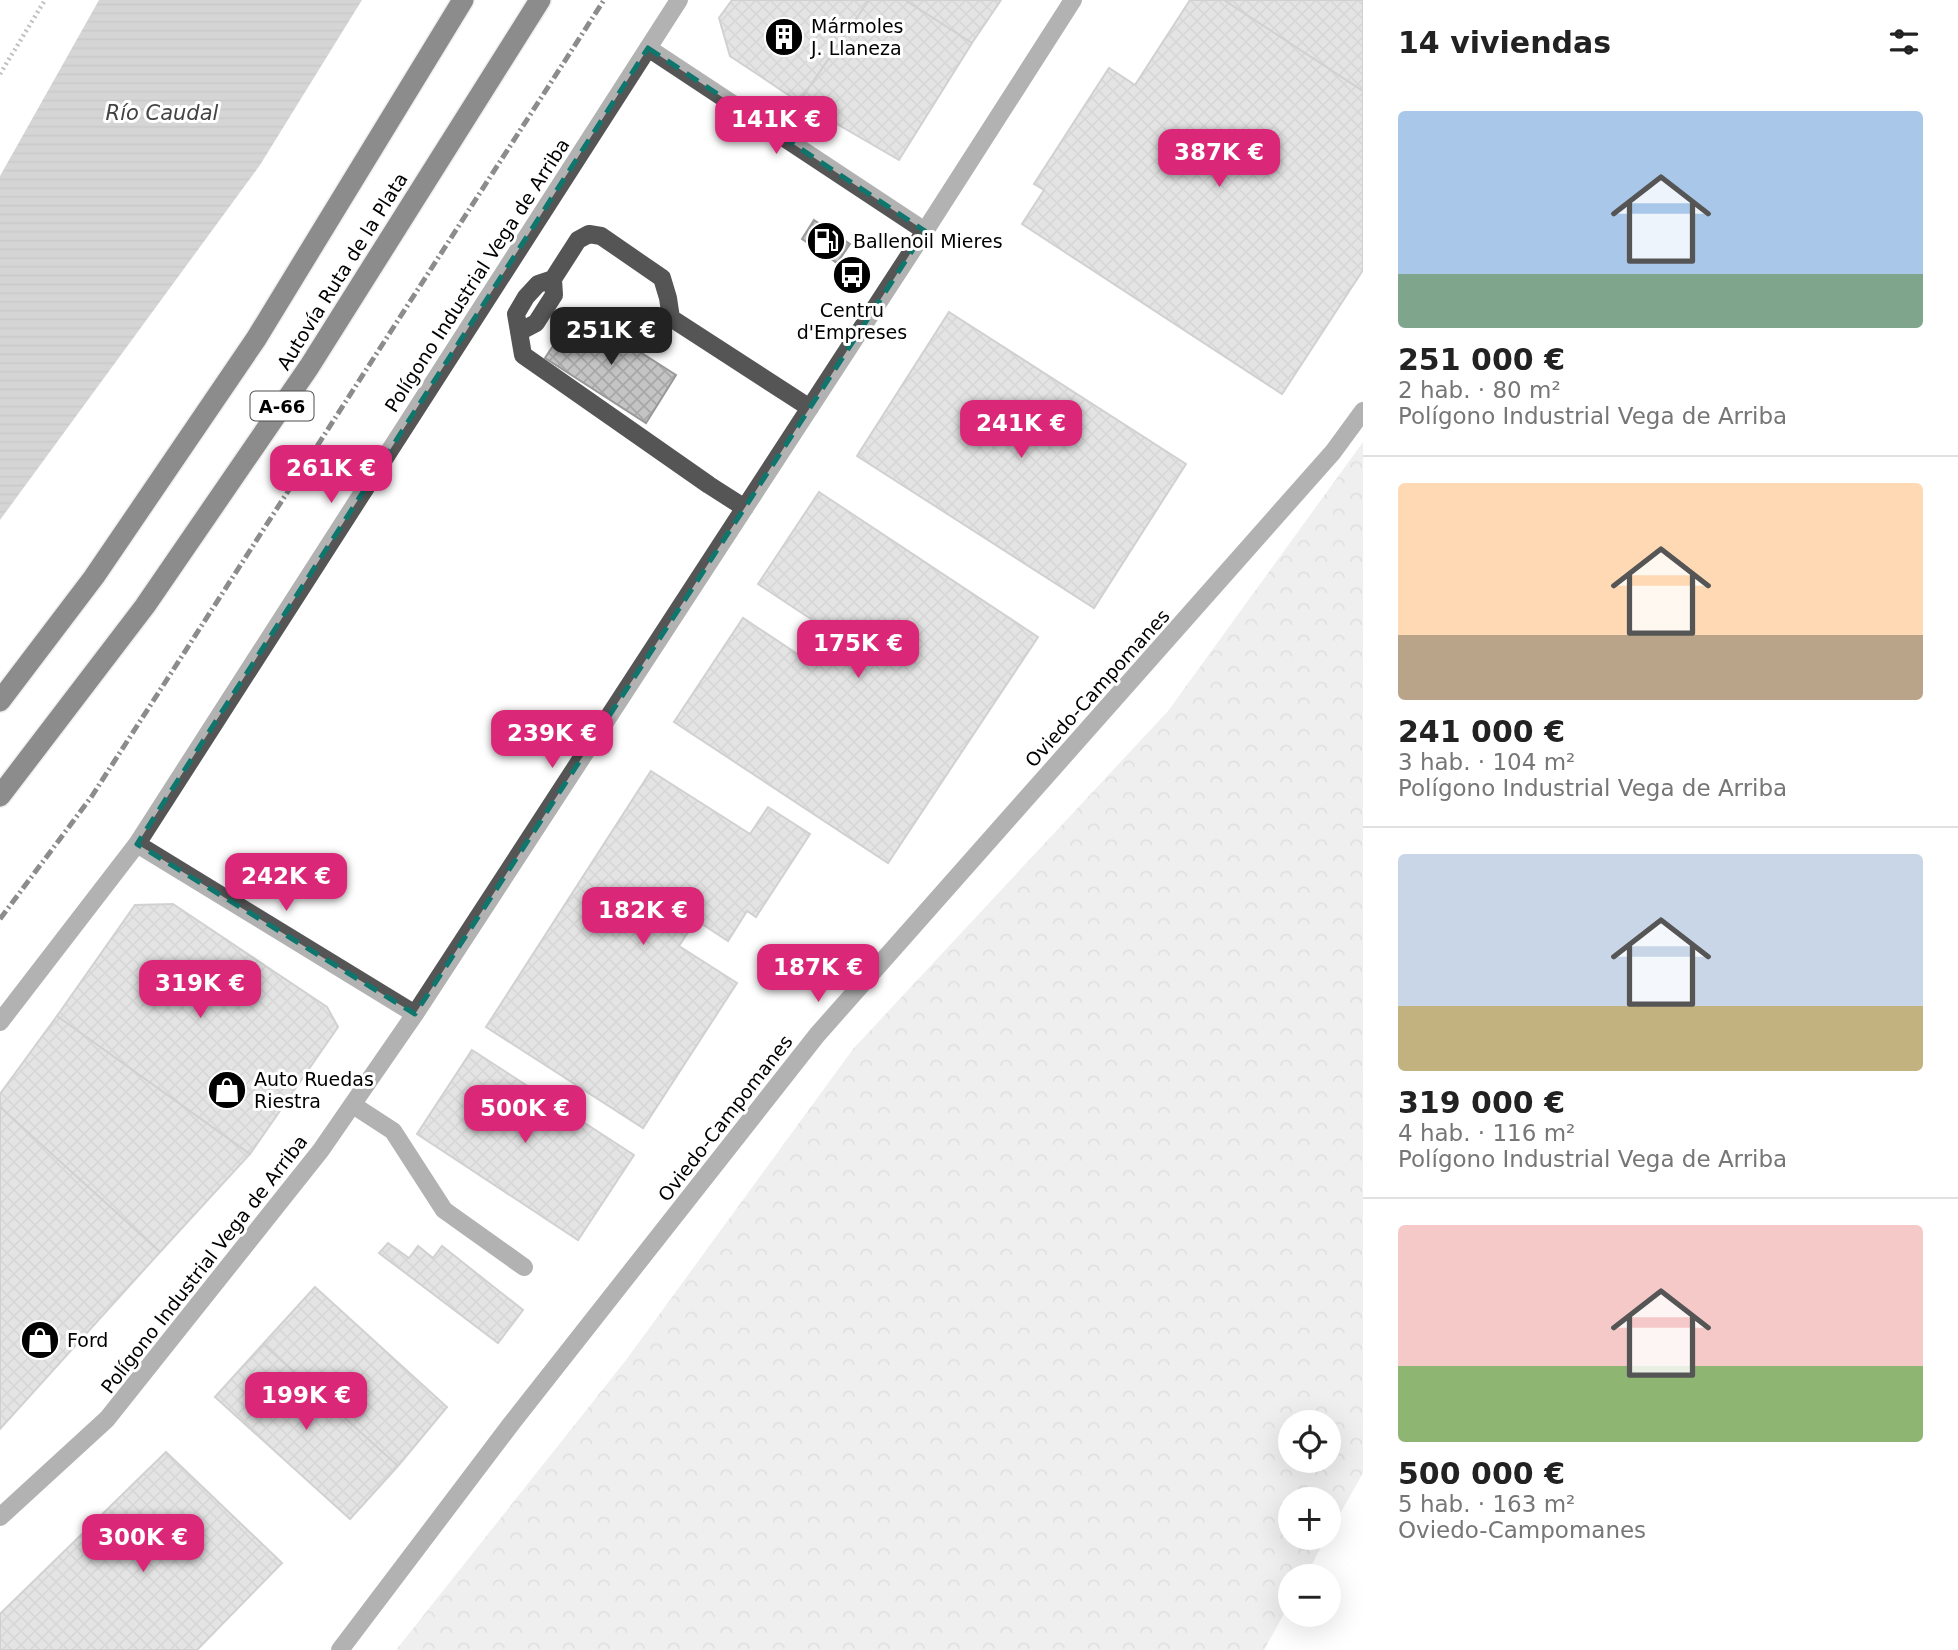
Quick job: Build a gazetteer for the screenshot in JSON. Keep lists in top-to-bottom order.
{
  "streets": {
    "highway": ["Autovía Ruta de la Plata", "A-66"],
    "street": ["Polígono Industrial Vega de Arriba", "Oviedo-Campomanes"]
  },
  "water": ["Río Caudal"],
  "places": {
    "building": ["Mármoles J. Llaneza"],
    "fuel station": ["Ballenoil Mieres"],
    "bus stop": ["Centru d'Empreses"],
    "shop": ["Auto Ruedas Riestra", "Ford"]
  },
  "page": {
    "heading": "14 viviendas",
    "list": [
      {
        "name": "251 000 €",
        "note": "2 hab. · 80 m² · Polígono Industrial Vega de Arriba"
      },
      {
        "name": "241 000 €",
        "note": "3 hab. · 104 m² · Polígono Industrial Vega de Arriba"
      },
      {
        "name": "319 000 €",
        "note": "4 hab. · 116 m² · Polígono Industrial Vega de Arriba"
      },
      {
        "name": "500 000 €",
        "note": "5 hab. · 163 m² · Oviedo-Campomanes"
      }
    ],
    "price": [
      "141K €",
      "387K €",
      "251K €",
      "241K €",
      "261K €",
      "175K €",
      "239K €",
      "242K €",
      "182K €",
      "187K €",
      "319K €",
      "500K €",
      "199K €",
      "300K €"
    ],
    "map_buttons": ["+", "−"]
  }
}
